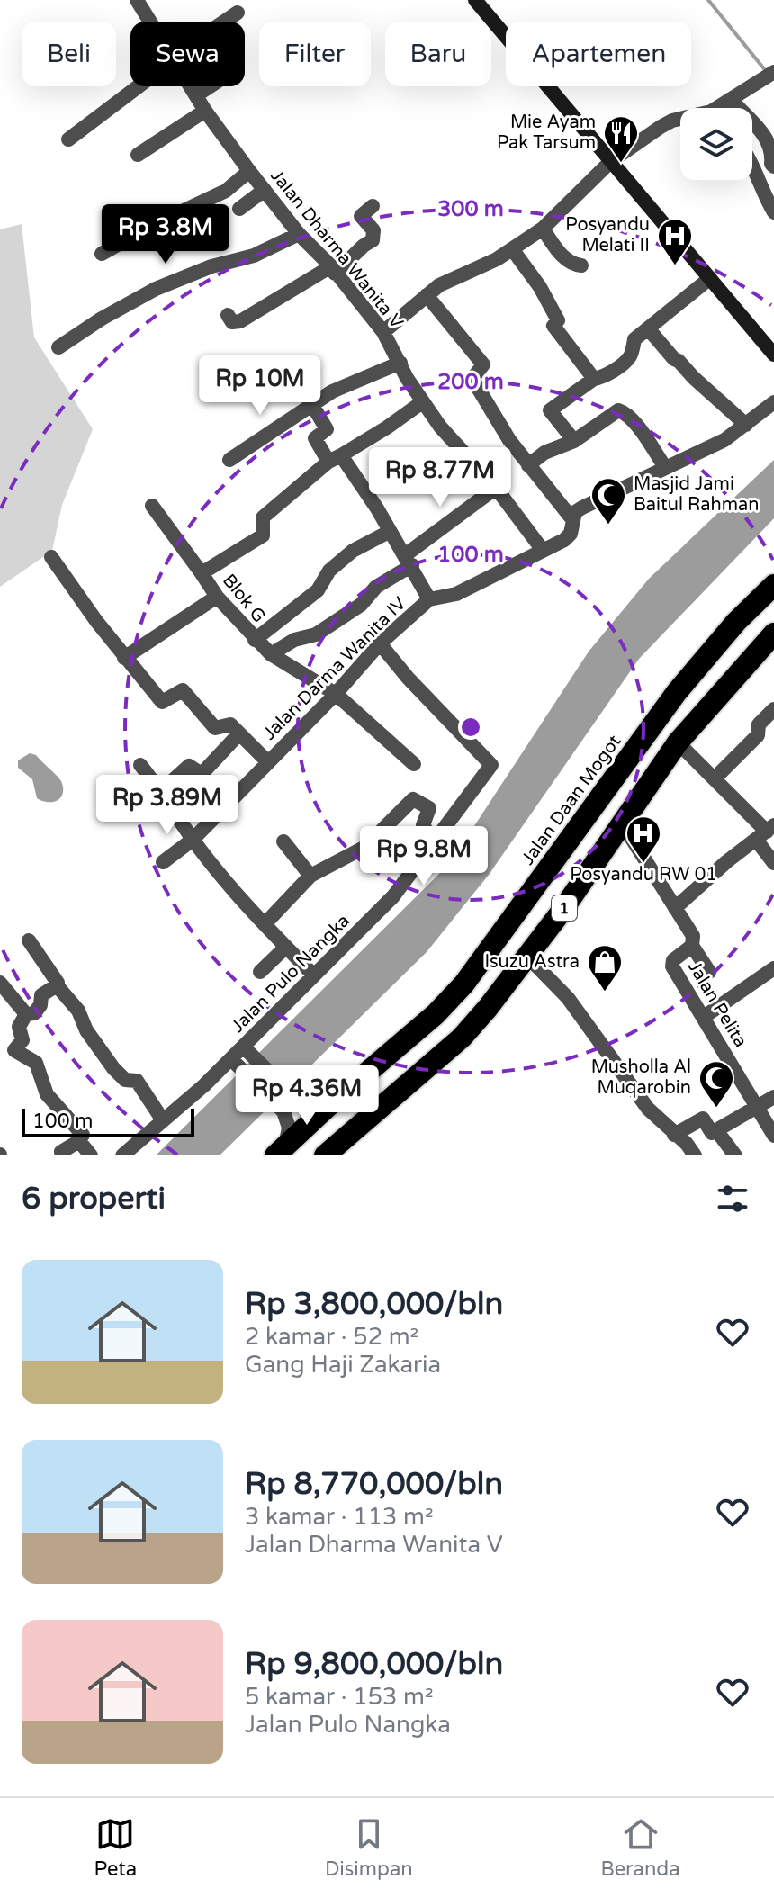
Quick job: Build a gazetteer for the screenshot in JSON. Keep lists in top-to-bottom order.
{
  "streets": {
    "highway": ["Jalan Daan Mogot", "1"],
    "street": [
      "Jalan Dharma Wanita V",
      "Blok G",
      "Jalan Darma Wanita IV",
      "Jalan Pulo Nangka",
      "Jalan Pelita"
    ]
  },
  "crossings": [
    ["Jalan Dharma Wanita V", "Jalan Darma Wanita IV"],
    ["Blok G", "Jalan Darma Wanita IV"],
    ["Jalan Darma Wanita IV", "Jalan Pulo Nangka"],
    ["1", "Jalan Pelita"]
  ],
  "places": {
    "restaurant": ["Mie Ayam Pak Tarsum"],
    "hospital": ["Posyandu Melati II", "Posyandu RW 01"],
    "mosque": ["Masjid Jami Baitul Rahman", "Musholla Al Muqarobin"],
    "shop": ["Isuzu Astra"]
  },
  "scale_bar": "100 m",
  "page": {
    "chip": [
      "Beli",
      "Sewa",
      "Filter",
      "Baru",
      "Apartemen"
    ],
    "price": [
      "Rp 3.8M",
      "Rp 10M",
      "Rp 8.77M",
      "Rp 3.89M",
      "Rp 9.8M",
      "Rp 4.36M"
    ],
    "scale": "100 m",
    "heading": "6 properti",
    "list": [
      {
        "name": "Rp 3,800,000/bln",
        "note": "2 kamar · 52 m² · Gang Haji Zakaria"
      },
      {
        "name": "Rp 8,770,000/bln",
        "note": "3 kamar · 113 m² · Jalan Dharma Wanita V"
      },
      {
        "name": "Rp 9,800,000/bln",
        "note": "5 kamar · 153 m² · Jalan Pulo Nangka"
      }
    ],
    "tabs": ["Peta", "Disimpan", "Beranda"]
  },
  "rings": ["300 m", "200 m", "100 m"]
}
